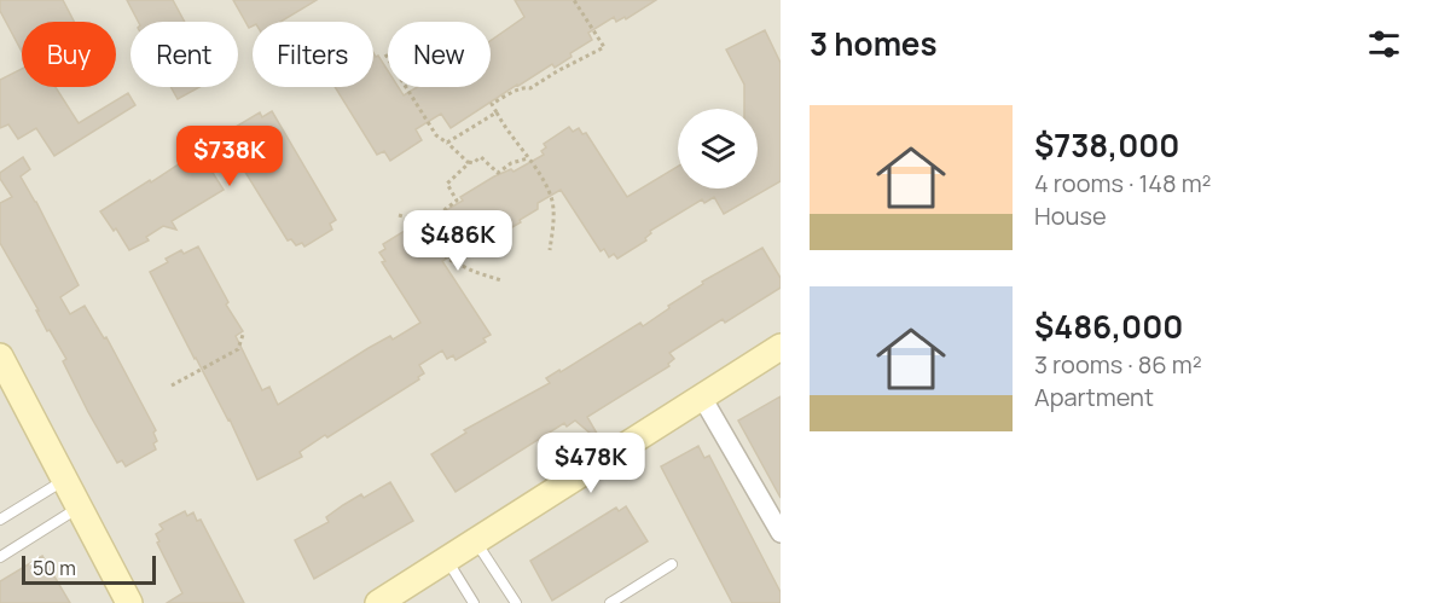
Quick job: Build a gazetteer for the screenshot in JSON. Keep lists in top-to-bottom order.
{
  "scale_bar": "50 m",
  "page": {
    "heading": "3 homes",
    "chip": [
      "Buy",
      "Rent",
      "Filters",
      "New"
    ],
    "list": [
      {
        "name": "$738,000",
        "note": "4 rooms · 148 m² · House"
      },
      {
        "name": "$486,000",
        "note": "3 rooms · 86 m² · Apartment"
      }
    ],
    "price": ["$738K", "$486K", "$478K"],
    "scale": "50 m"
  }
}
